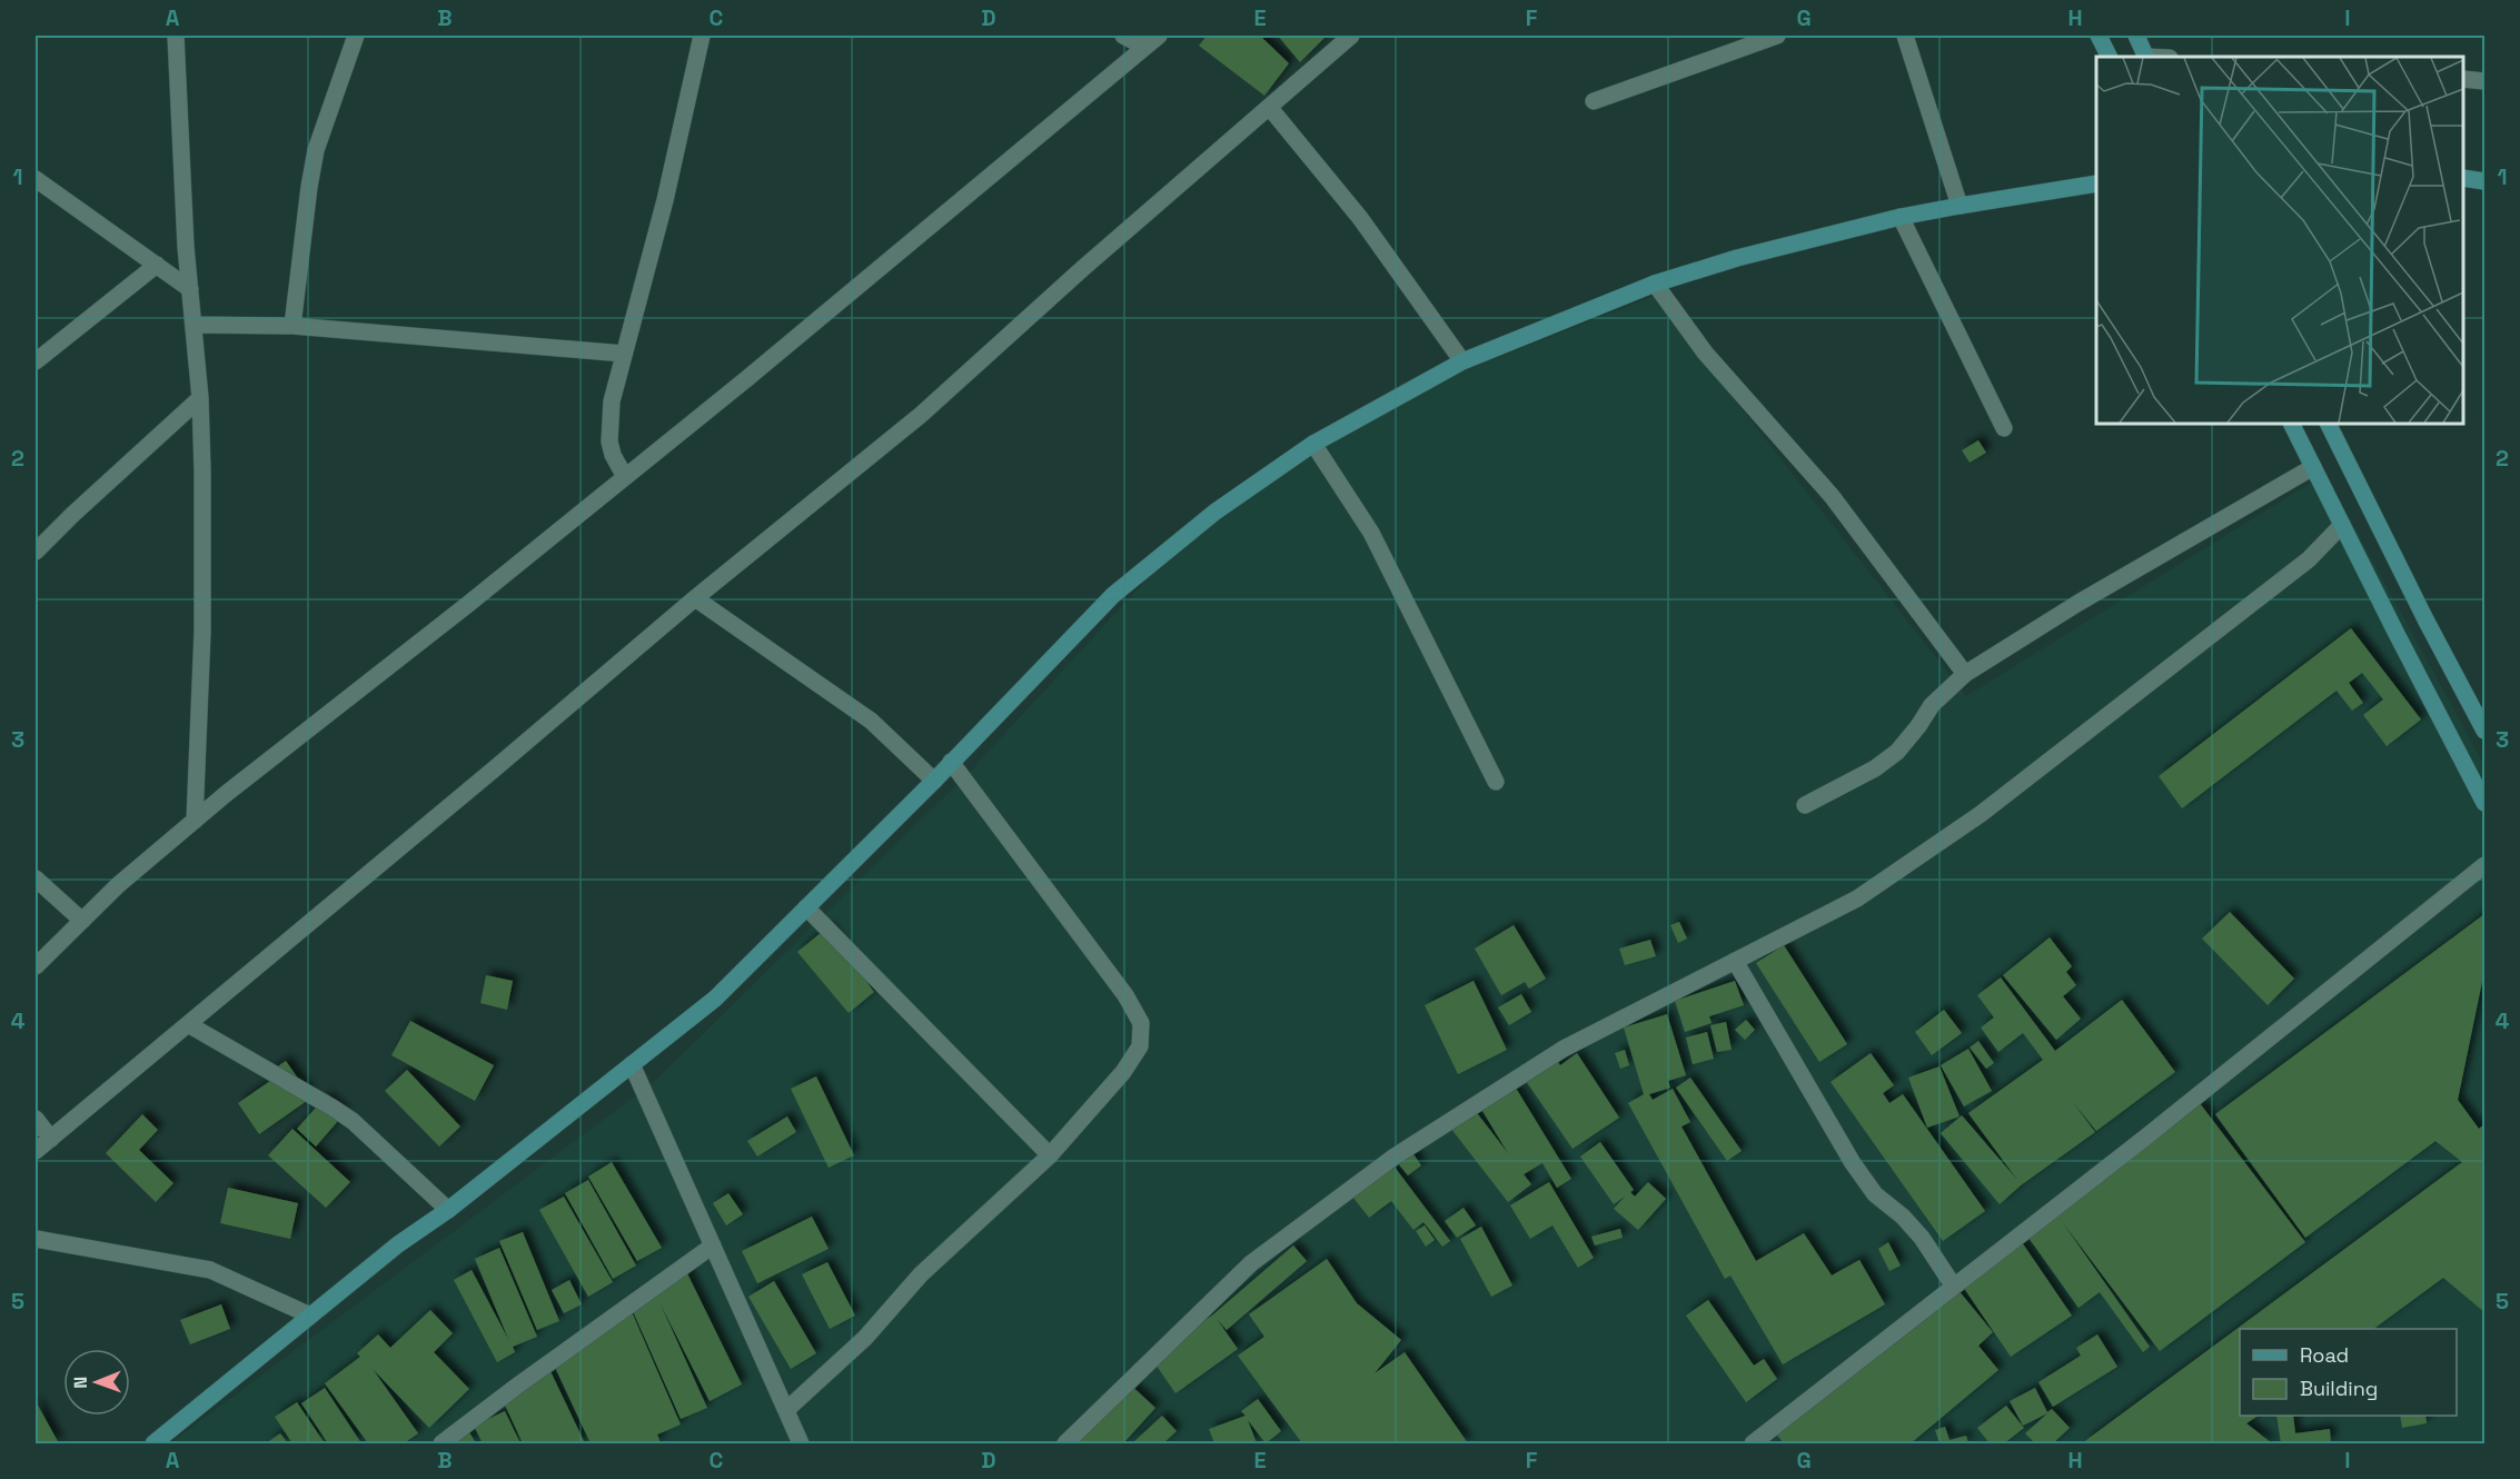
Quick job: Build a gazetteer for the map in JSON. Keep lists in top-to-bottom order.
{
  "legend": ["Road", "Building"],
  "north": "left",
  "grid": {
    "columns": [
      "A",
      "B",
      "C",
      "D",
      "E",
      "F",
      "G",
      "H",
      "I"
    ],
    "rows": [
      "1",
      "2",
      "3",
      "4",
      "5"
    ]
  }
}
